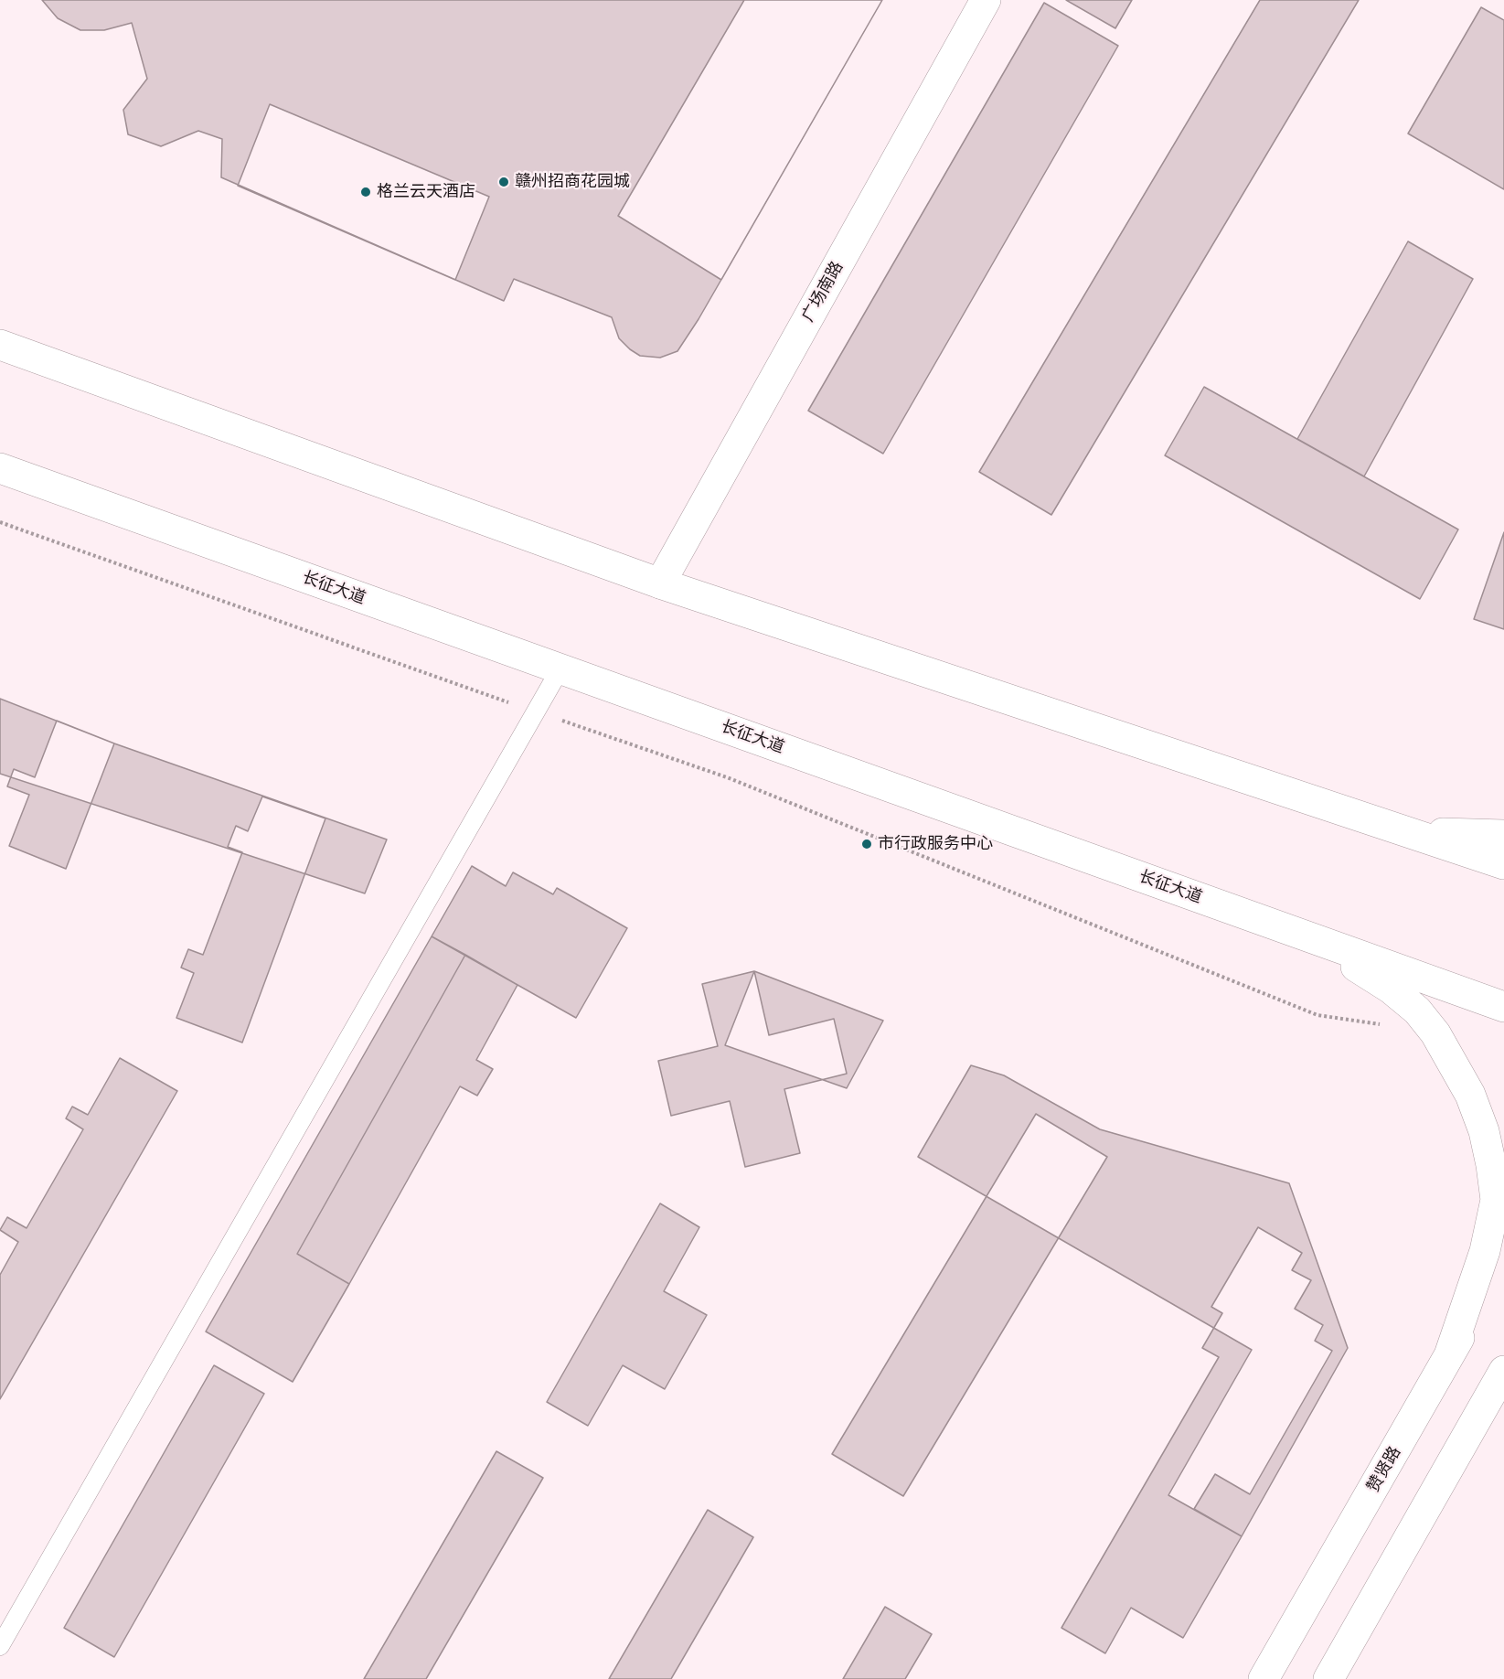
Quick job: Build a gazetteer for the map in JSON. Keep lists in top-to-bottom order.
{
  "streets": {
    "main road": ["广场南路", "长征大道", "赞贤路"]
  },
  "places": ["赣州招商花园城", "格兰云天酒店", "市行政服务中心"]
}
